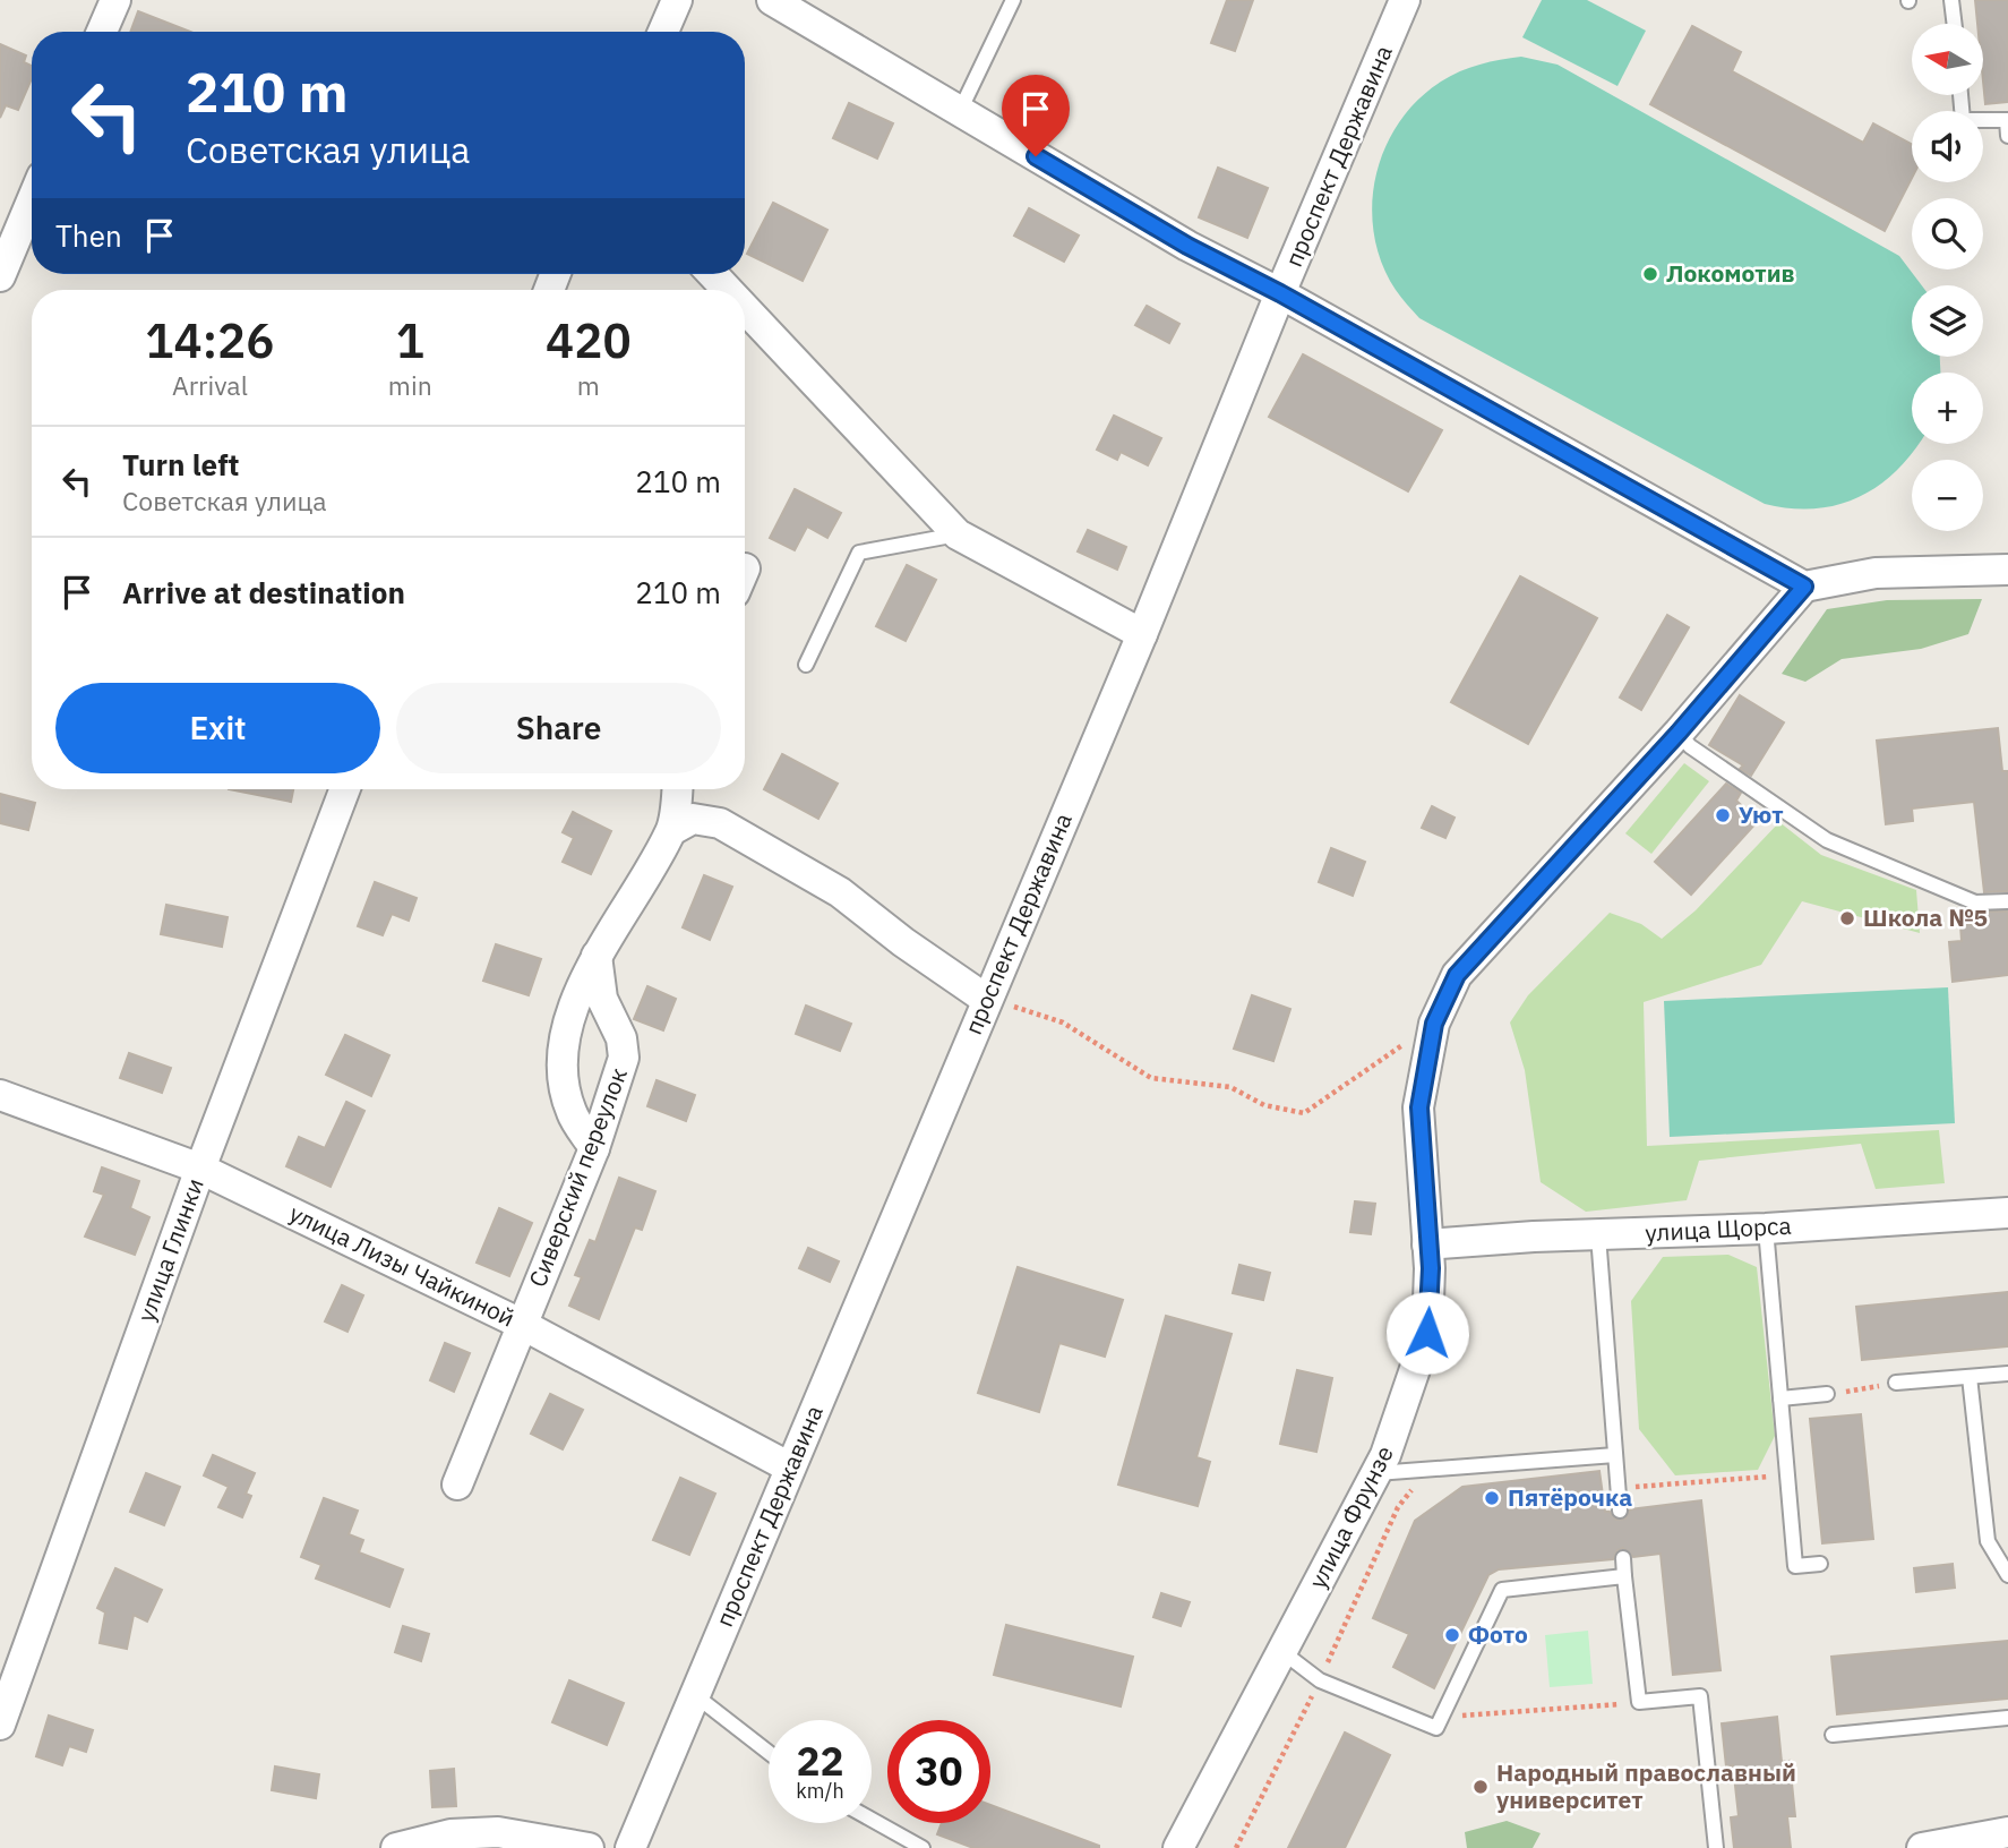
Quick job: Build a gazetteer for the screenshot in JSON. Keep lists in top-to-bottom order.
{
  "streets": {
    "street": [
      "проспект Державина",
      "Сиверский переулок",
      "улица Щорса",
      "улица Глинки",
      "улица Лизы Чайкиной",
      "улица Фрунзе"
    ]
  },
  "crossings": [
    ["проспект Державина", "улица Лизы Чайкиной"],
    ["Сиверский переулок", "улица Лизы Чайкиной"],
    ["улица Щорса", "улица Фрунзе"],
    ["улица Глинки", "улица Лизы Чайкиной"]
  ],
  "places": [
    "Локомотив",
    "Уют",
    "Школа №5",
    "Пятёрочка",
    "Фото",
    "Народный православный университет"
  ],
  "north": "left",
  "page": {
    "map_buttons": ["+", "−"],
    "turn": ["210 m", "Советская улица"],
    "then": "Then",
    "eta": [
      "14:26",
      "Arrival",
      "1",
      "min",
      "420",
      "m"
    ],
    "list": [
      {
        "name": "Turn left",
        "note": "Советская улица",
        "value": "210 m"
      },
      {
        "name": "Arrive at destination",
        "value": "210 m"
      }
    ],
    "buttons": ["Exit", "Share"],
    "speed": "22 km/h",
    "limit": "30"
  }
}
